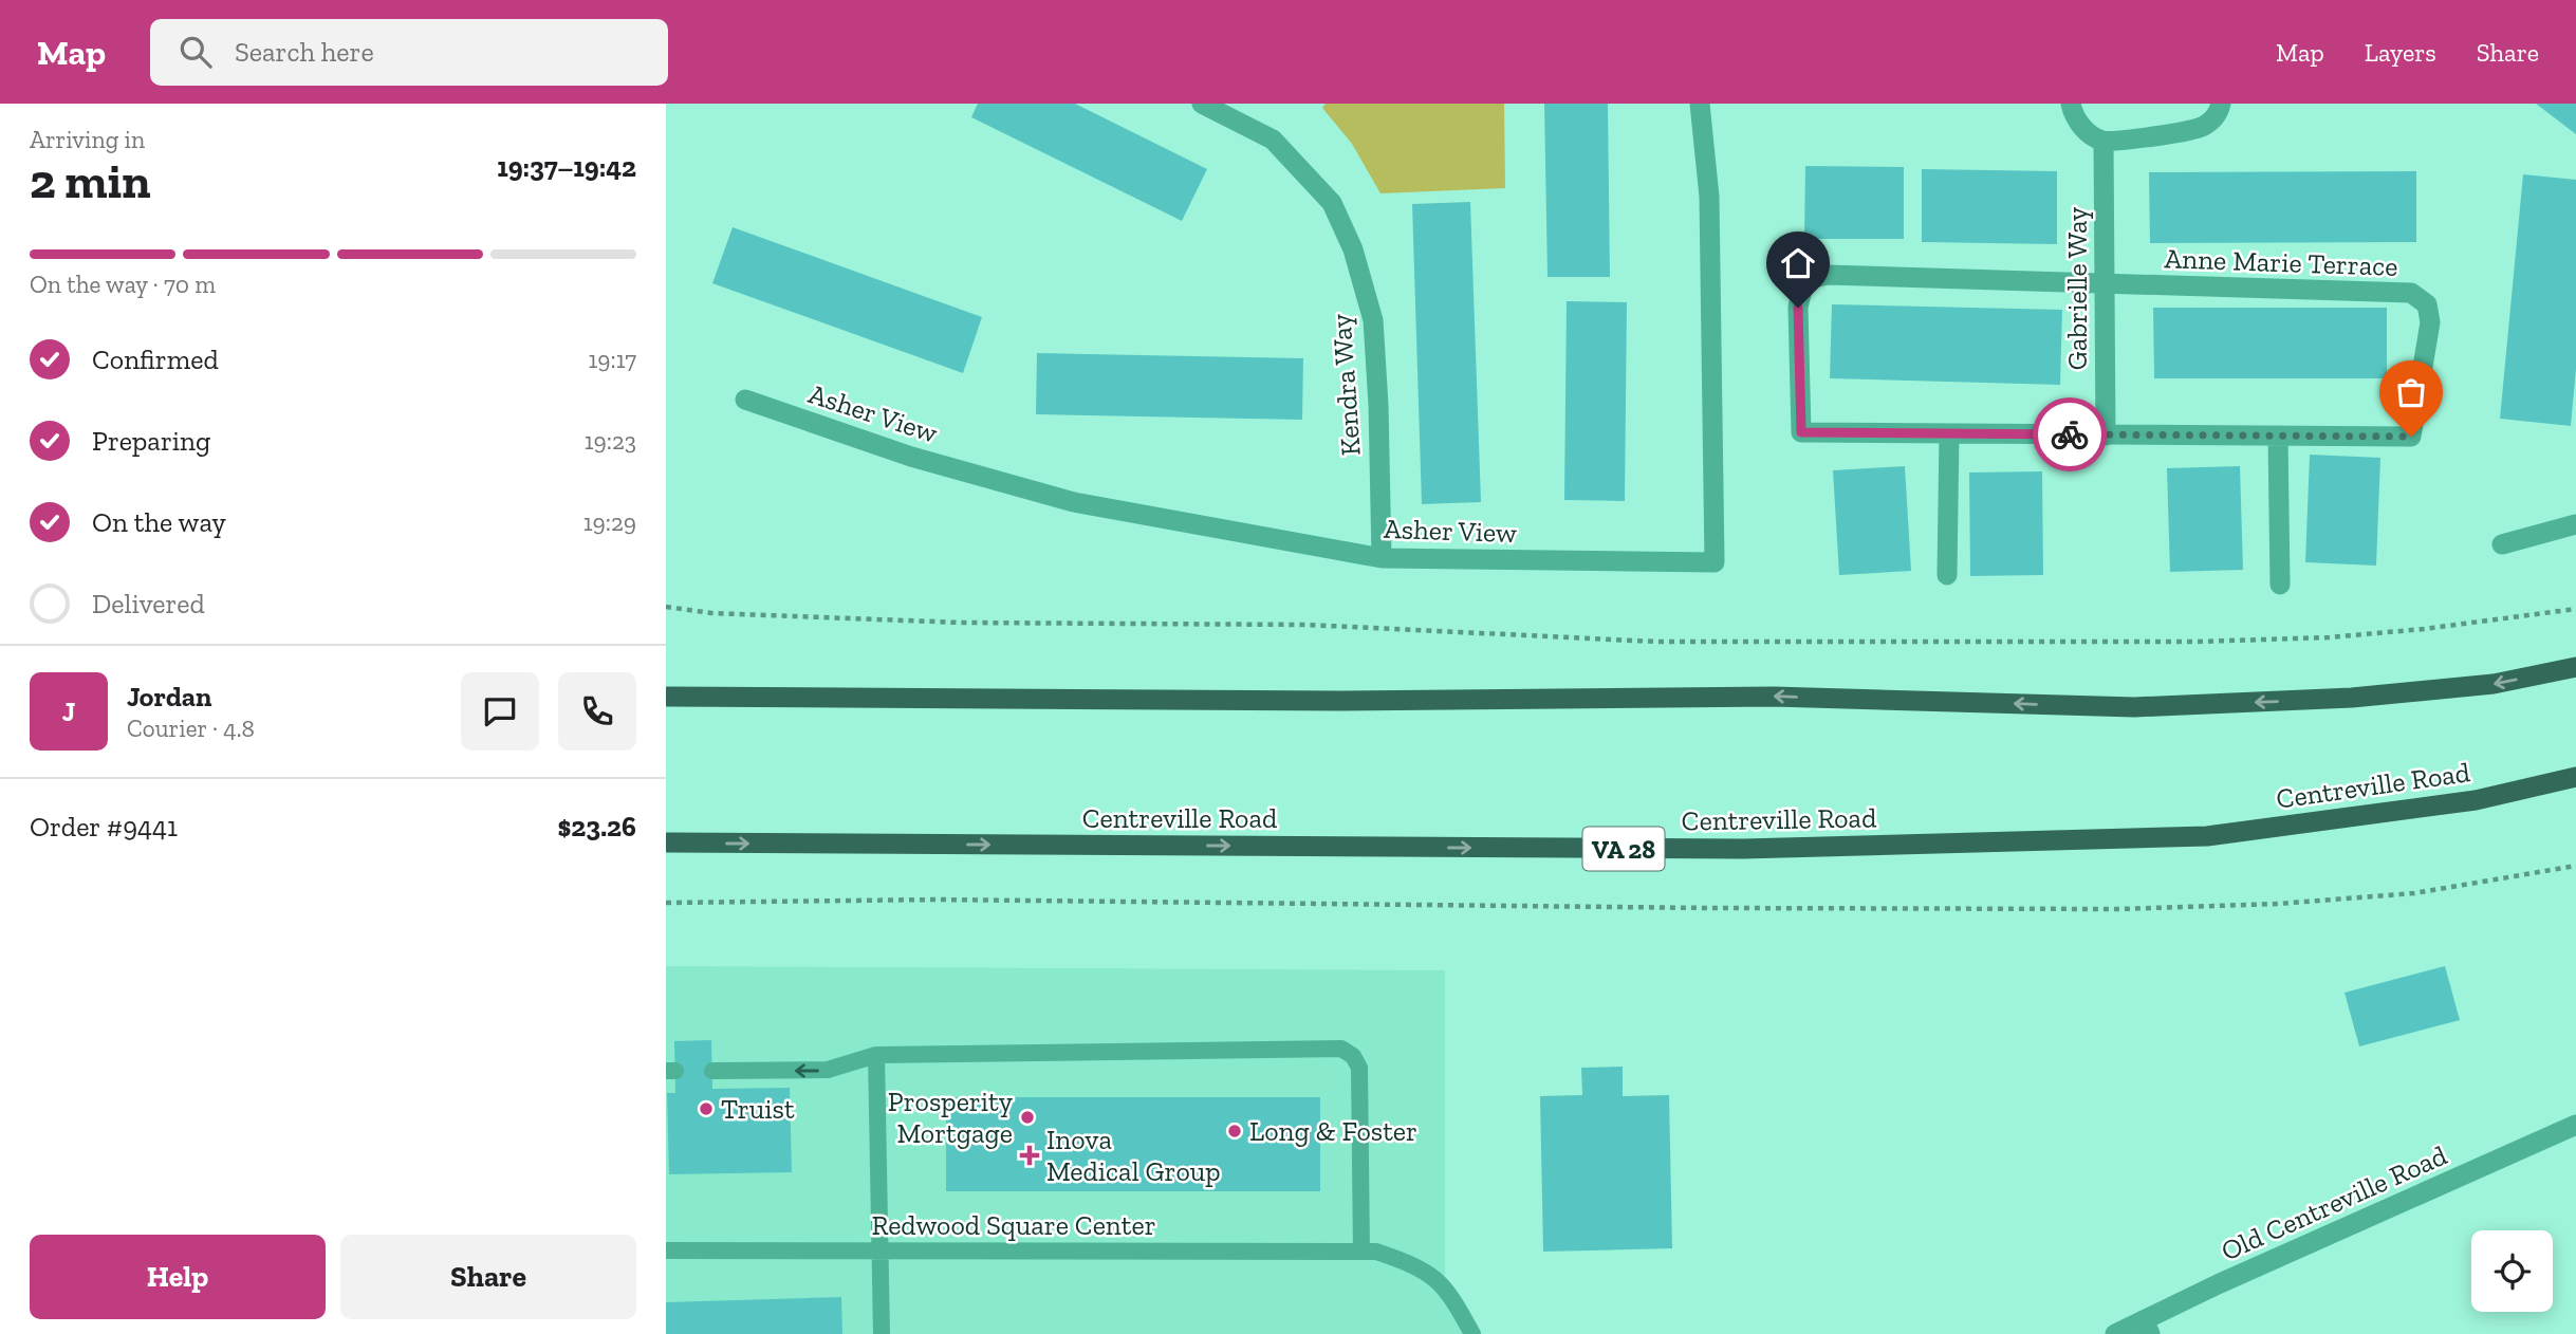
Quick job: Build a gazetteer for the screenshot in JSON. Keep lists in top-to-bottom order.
{
  "streets": {
    "highway": ["Centreville Road", "VA 28"],
    "street": [
      "Anne Marie Terrace",
      "Gabrielle Way",
      "Kendra Way",
      "Asher View",
      "Old Centreville Road"
    ],
    "lane": ["Redwood Square Center"]
  },
  "crossings": [
    ["Anne Marie Terrace", "Gabrielle Way"],
    ["Kendra Way", "Asher View"]
  ],
  "places": {
    "other": ["Truist", "Prosperity Mortgage", "Long & Foster"],
    "health": ["Inova Medical Group"]
  },
  "page": {
    "header": "Map",
    "search": "Search here",
    "nav": ["Map", "Layers", "Share"],
    "heading": ["2 min", "Arriving in", "19:37–19:42"],
    "panel": [
      "Jordan",
      "Courier · 4.8",
      "Order #9441",
      "$23.26"
    ],
    "bar": "On the way · 70 m",
    "list": [
      ["Confirmed", "19:17"],
      ["Preparing", "19:23"],
      ["On the way", "19:29"],
      "Delivered"
    ],
    "round": "J",
    "buttons": ["Help", "Share"]
  }
}
